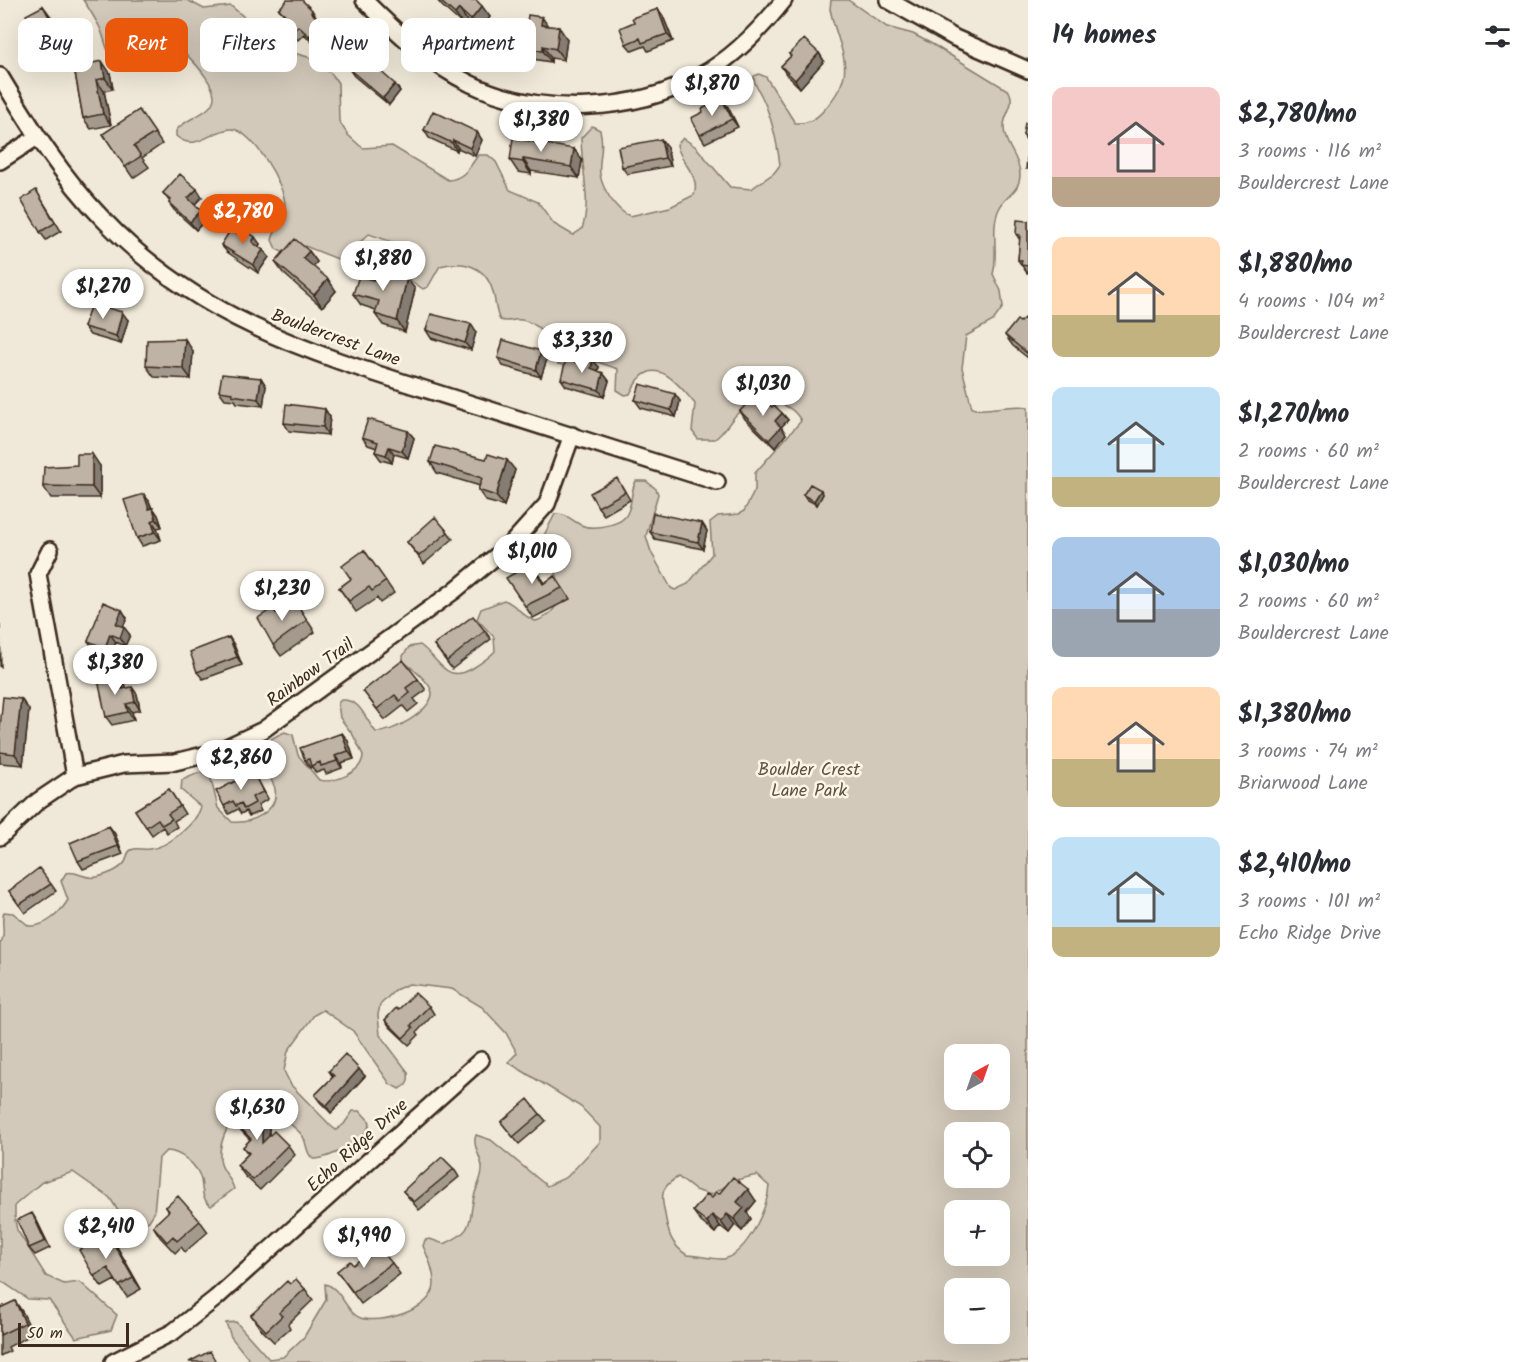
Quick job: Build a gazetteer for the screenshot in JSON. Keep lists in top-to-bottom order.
{
  "streets": {
    "street": ["Bouldercrest Lane", "Rainbow Trail", "Echo Ridge Drive"]
  },
  "crossings": [
    ["Bouldercrest Lane", "Rainbow Trail"]
  ],
  "parks": ["Boulder Crest Lane Park"],
  "scale_bar": "50 m",
  "north": "top right",
  "page": {
    "heading": "14 homes",
    "chip": [
      "Buy",
      "Rent",
      "Filters",
      "New",
      "Apartment"
    ],
    "price": [
      "$1,870",
      "$1,380",
      "$2,780",
      "$1,880",
      "$1,270",
      "$3,330",
      "$1,030",
      "$1,010",
      "$1,230",
      "$1,380",
      "$2,860",
      "$1,630",
      "$2,410",
      "$1,990"
    ],
    "list": [
      {
        "name": "$2,780/mo",
        "note": "3 rooms · 116 m² · Bouldercrest Lane"
      },
      {
        "name": "$1,880/mo",
        "note": "4 rooms · 104 m² · Bouldercrest Lane"
      },
      {
        "name": "$1,270/mo",
        "note": "2 rooms · 60 m² · Bouldercrest Lane"
      },
      {
        "name": "$1,030/mo",
        "note": "2 rooms · 60 m² · Bouldercrest Lane"
      },
      {
        "name": "$1,380/mo",
        "note": "3 rooms · 74 m² · Briarwood Lane"
      },
      {
        "name": "$2,410/mo",
        "note": "3 rooms · 101 m² · Echo Ridge Drive"
      }
    ],
    "map_buttons": ["+", "−"],
    "scale": "50 m"
  }
}
